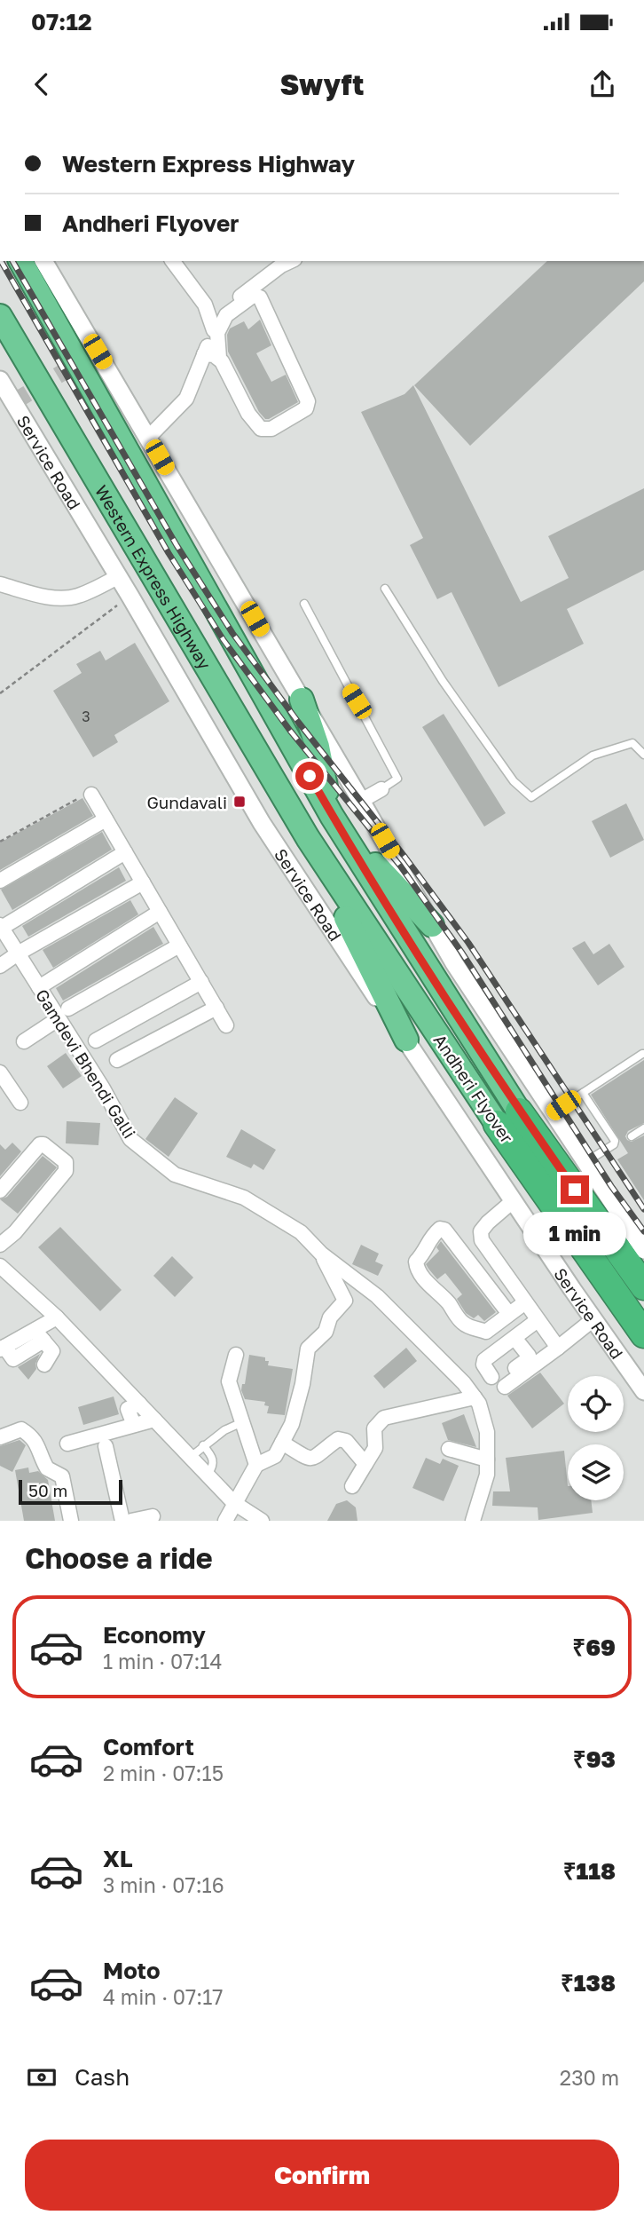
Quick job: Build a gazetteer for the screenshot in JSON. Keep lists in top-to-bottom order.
{
  "streets": {
    "highway": ["Western Express Highway", "Andheri Flyover"],
    "street": ["Service Road", "Gamdevi Bhendi Galli"]
  },
  "crossings": [
    ["Western Express Highway", "Andheri Flyover"]
  ],
  "places": {
    "transit": ["Gundavali"]
  },
  "house_numbers": ["3"],
  "scale_bar": "50 m",
  "page": {
    "status": "07:12",
    "header": "Swyft",
    "banner": ["Western Express Highway", "Andheri Flyover"],
    "bubble": "1 min",
    "scale": "50 m",
    "heading": "Choose a ride",
    "list": [
      {
        "name": "Economy",
        "note": "1 min · 07:14",
        "value": "₹69"
      },
      {
        "name": "Comfort",
        "note": "2 min · 07:15",
        "value": "₹93"
      },
      {
        "name": "XL",
        "note": "3 min · 07:16",
        "value": "₹118"
      },
      {
        "name": "Moto",
        "note": "4 min · 07:17",
        "value": "₹138"
      }
    ],
    "pay": ["Cash", "230 m"],
    "buttons": "Confirm"
  }
}
